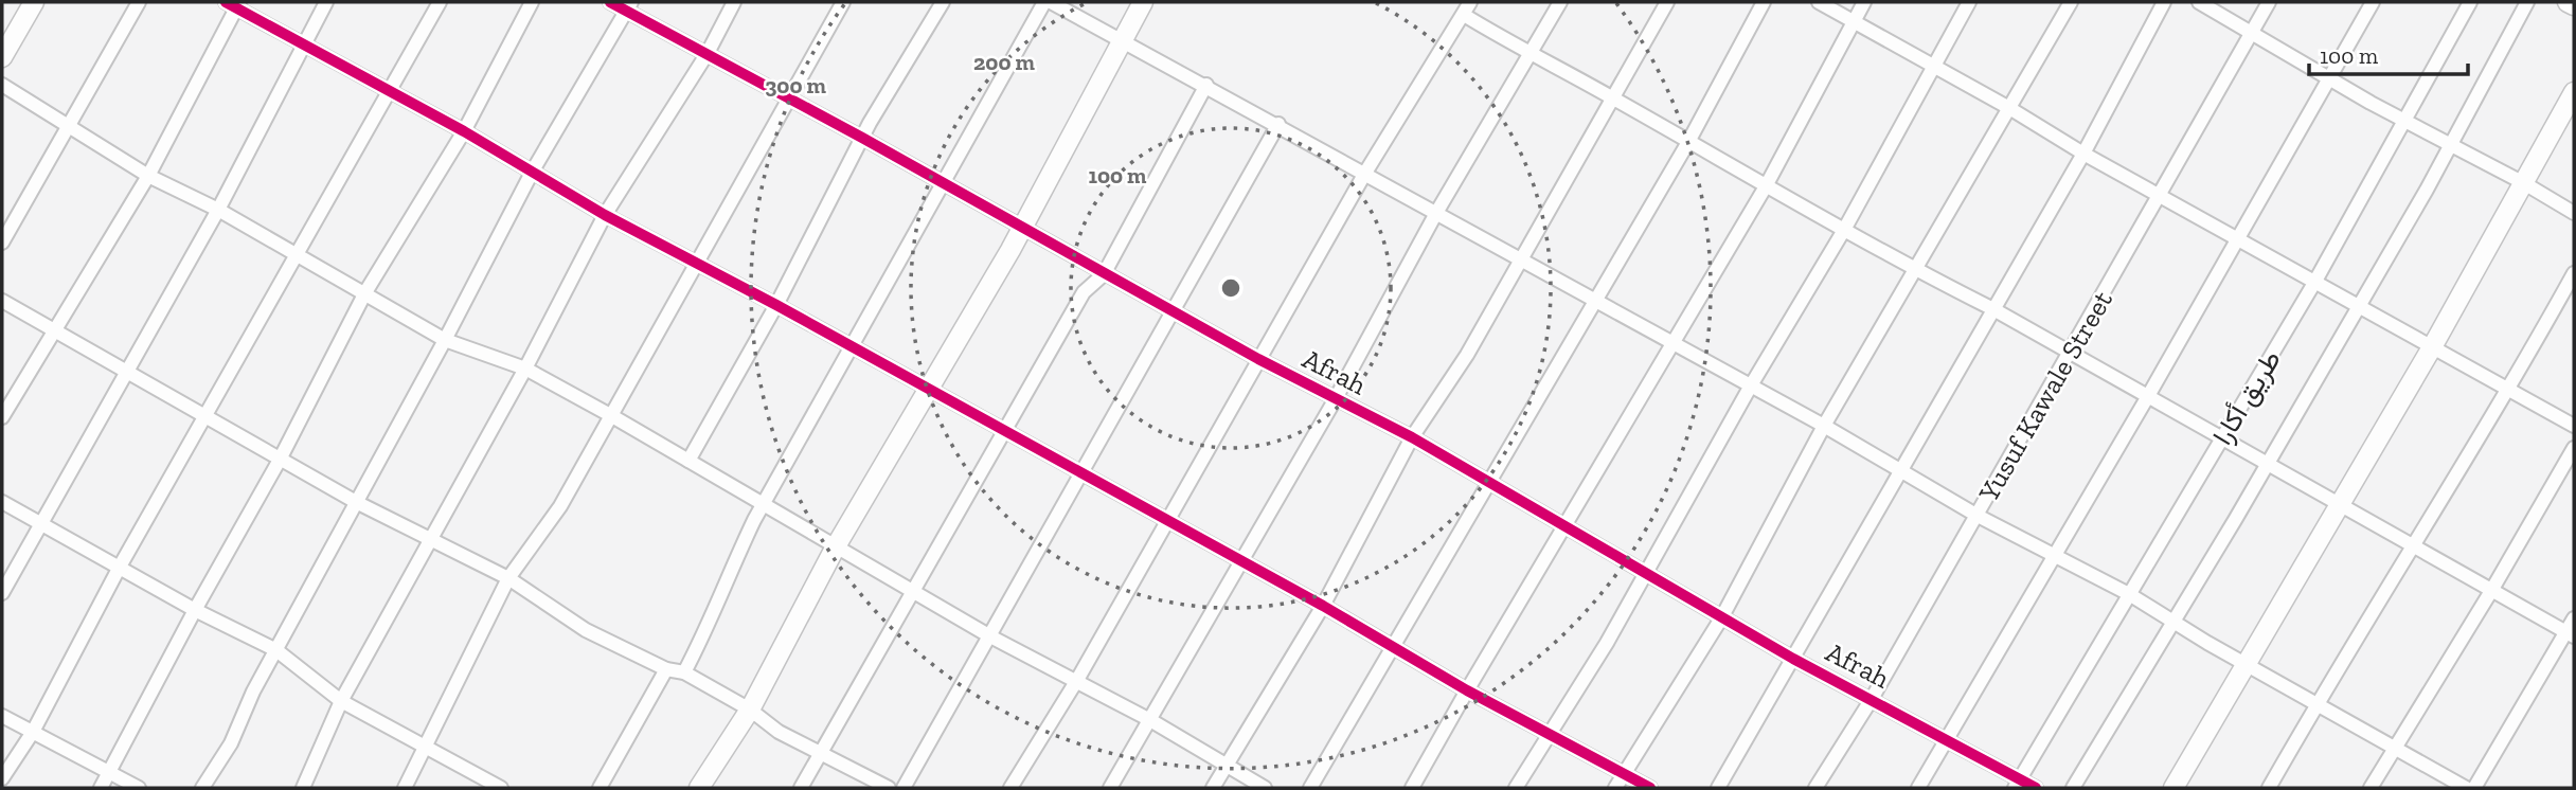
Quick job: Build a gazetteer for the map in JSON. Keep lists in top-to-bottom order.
{
  "streets": {
    "street": ["Afrah", "Yusuf Kawale Street", "طريق أكارا"]
  },
  "crossings": [
    ["Afrah", "Yusuf Kawale Street"],
    ["Afrah", "طريق أكارا"]
  ],
  "scale_bar": "100 m",
  "rings": ["200 m", "300 m", "100 m"]
}
